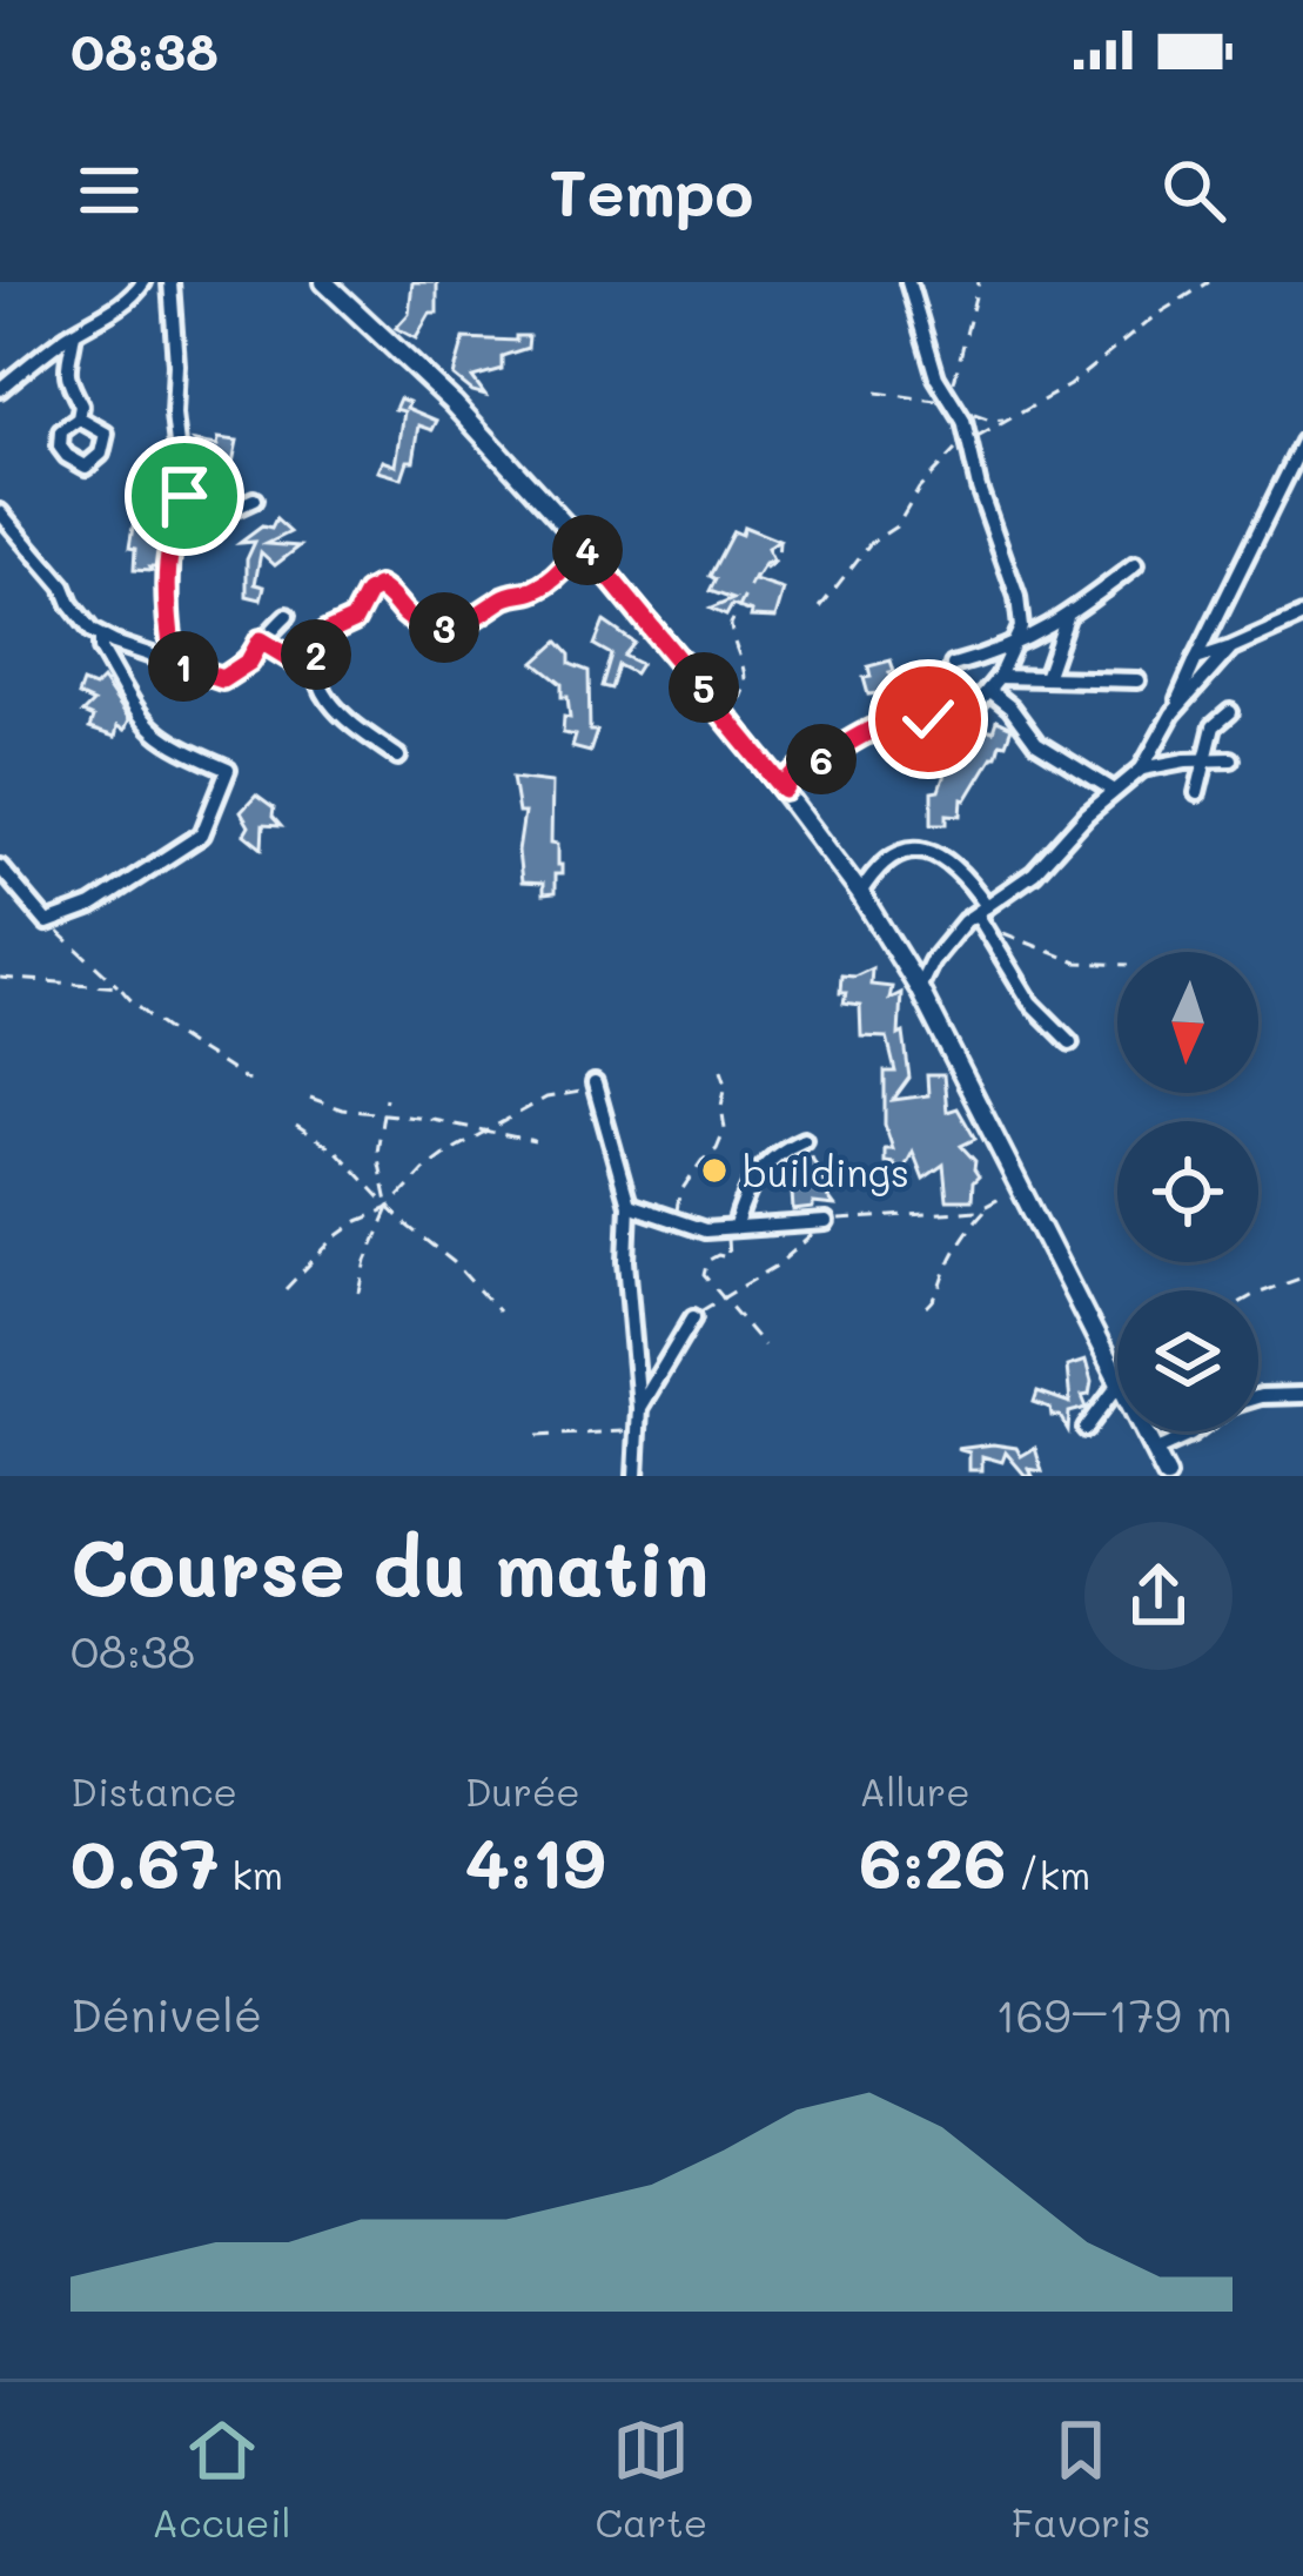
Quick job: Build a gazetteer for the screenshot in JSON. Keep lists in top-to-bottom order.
{
  "places": ["buildings"],
  "north": "bottom",
  "page": {
    "status": "08:38",
    "header": "Tempo",
    "pins": [
      "4",
      "3",
      "2",
      "1",
      "5",
      "6"
    ],
    "heading": ["Course du matin", "08:38"],
    "stats": [
      ["Distance", "0.67 km"],
      ["Durée", "4:19"],
      ["Allure", "6:26 /km"]
    ],
    "chart": ["Dénivelé", "169–179 m"],
    "tabs": ["Accueil", "Carte", "Favoris"]
  }
}
